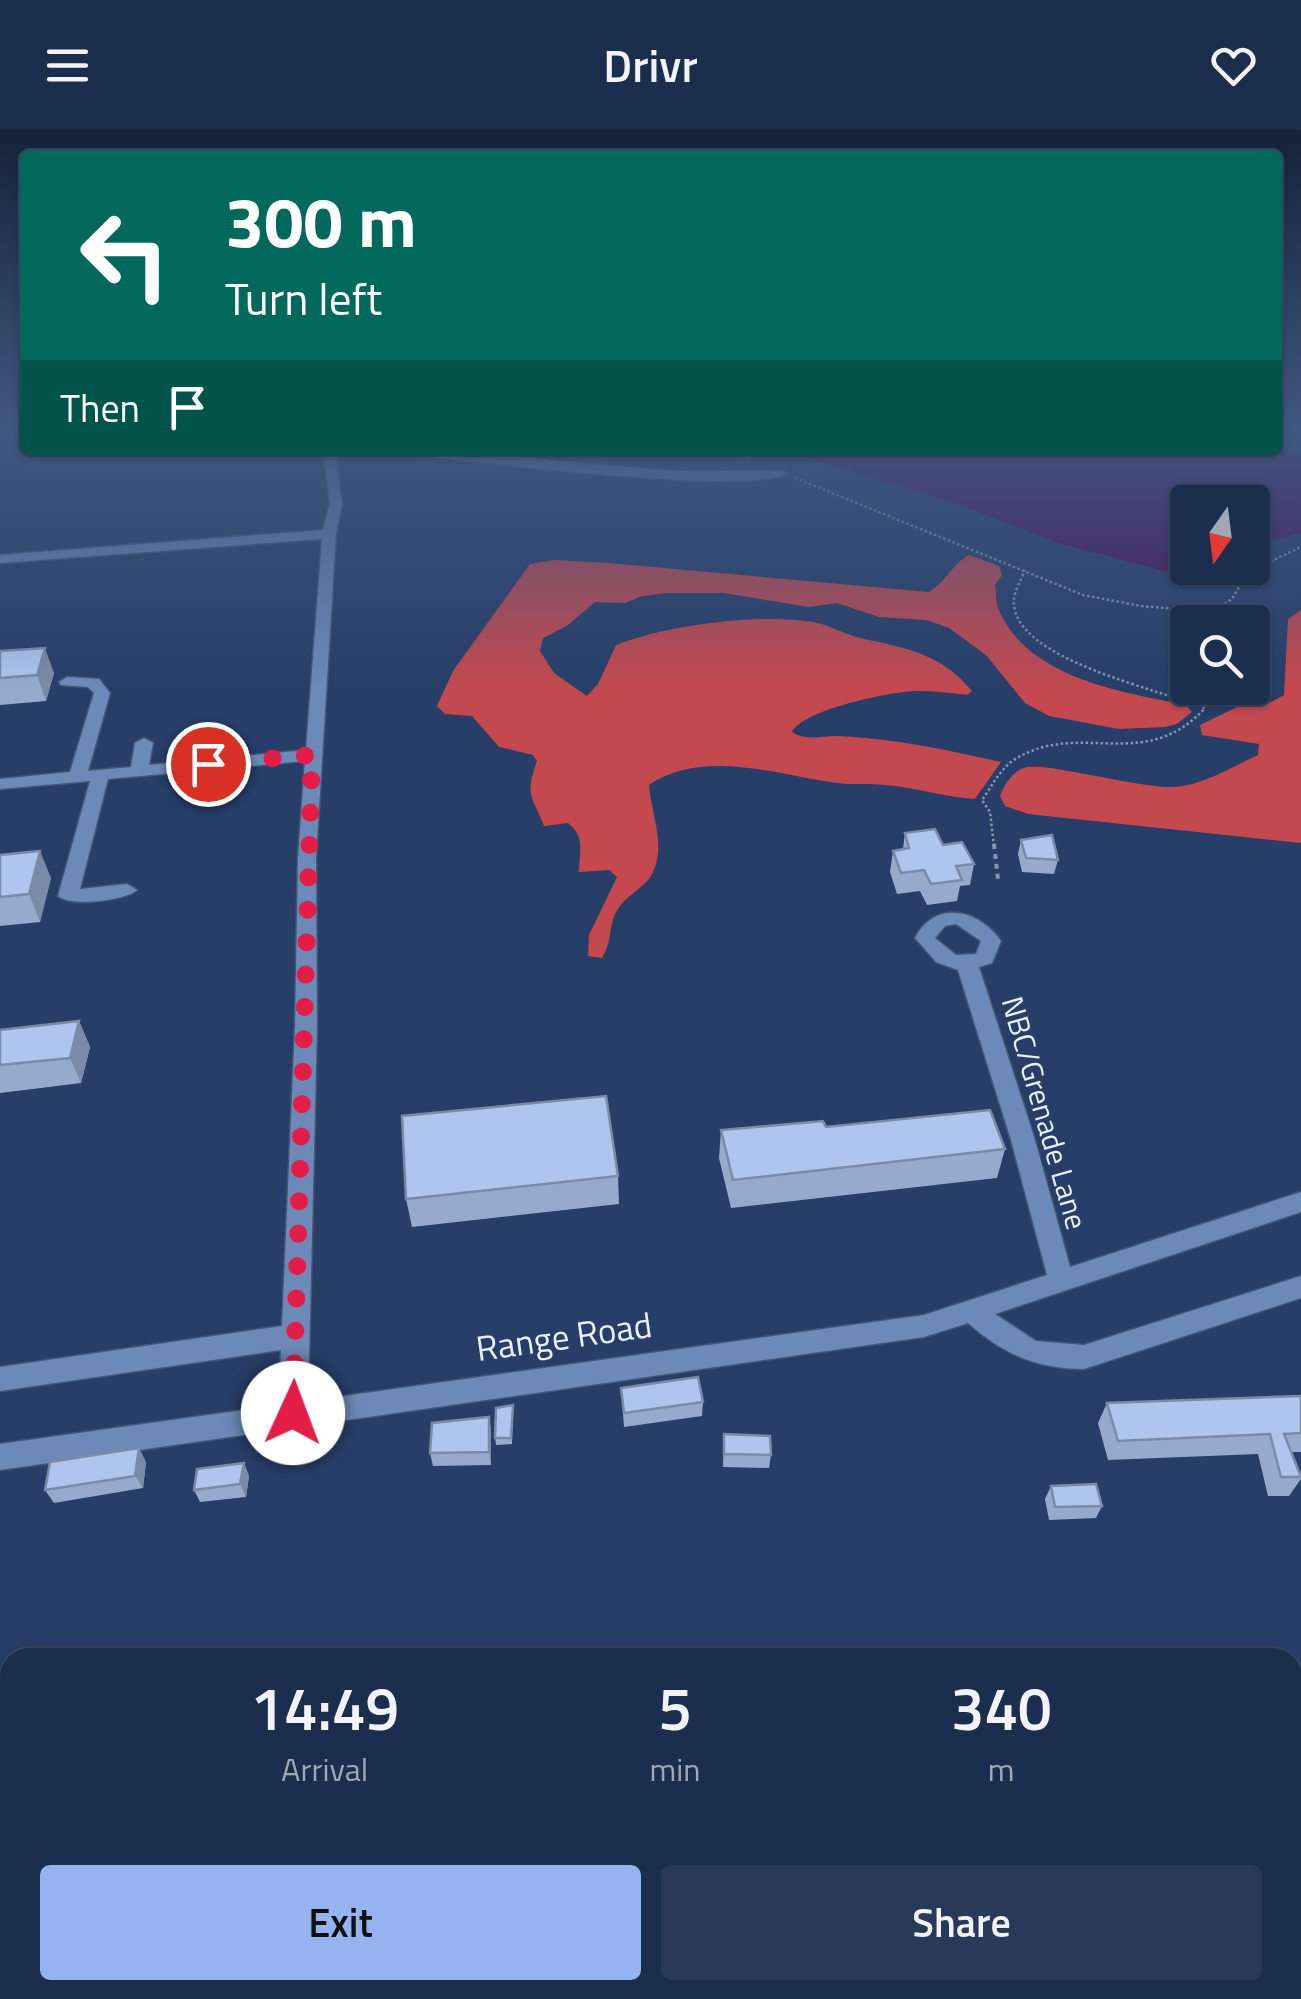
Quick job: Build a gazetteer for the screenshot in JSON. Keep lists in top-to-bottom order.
{
  "streets": {
    "street": ["NBC/Grenade Lane", "Range Road"]
  },
  "crossings": [
    ["NBC/Grenade Lane", "Range Road"]
  ],
  "north": "bottom",
  "page": {
    "header": "Drivr",
    "turn": ["300 m", "Turn left"],
    "then": "Then",
    "eta": [
      "14:49",
      "Arrival",
      "5",
      "min",
      "340",
      "m"
    ],
    "buttons": ["Exit", "Share"]
  }
}
